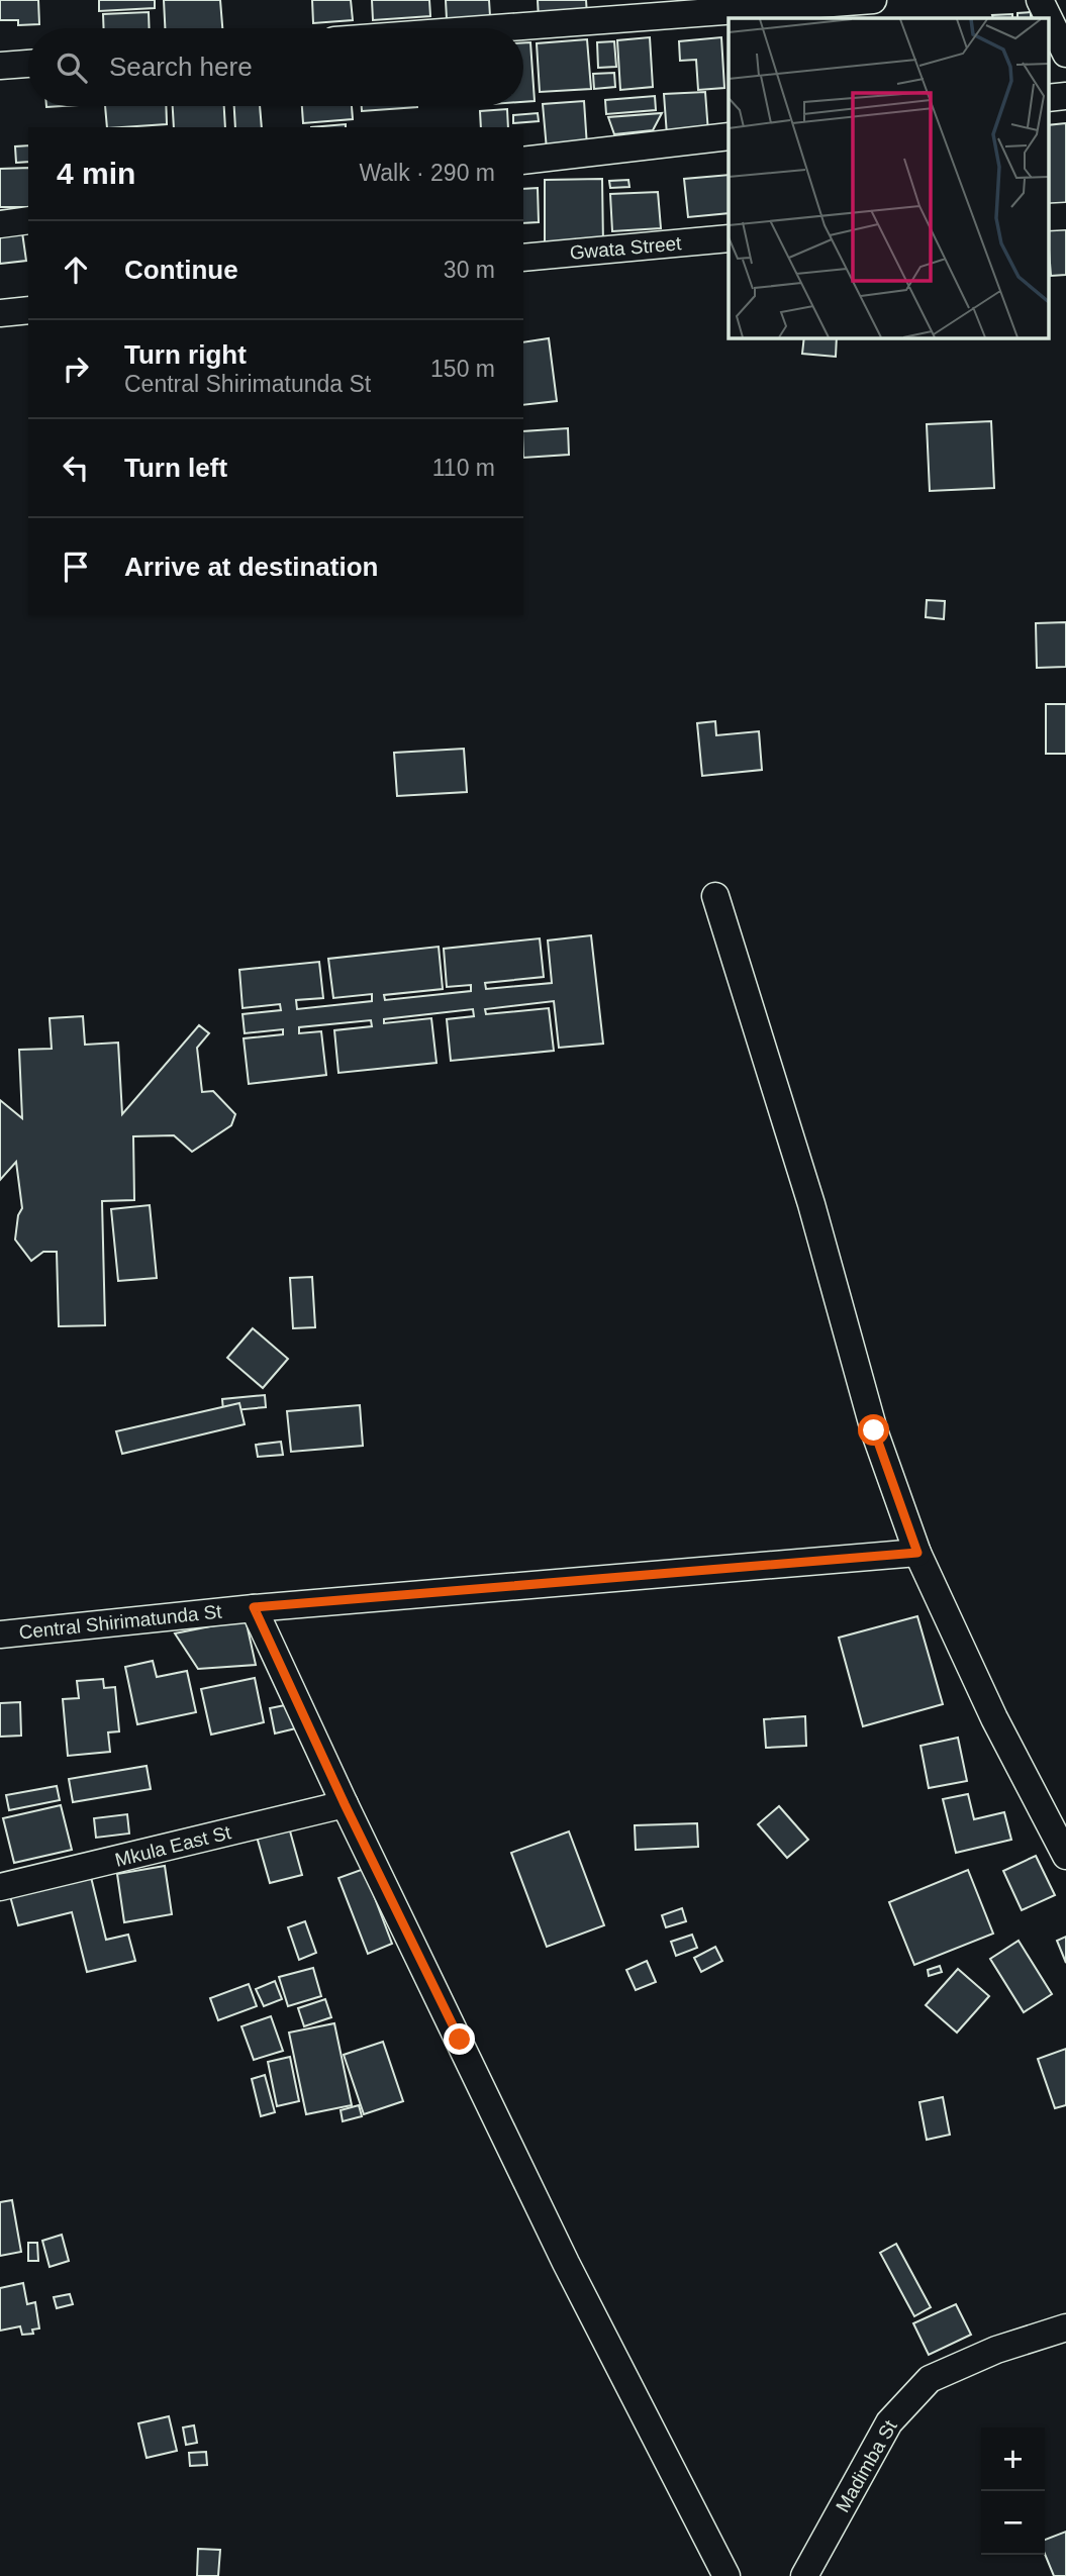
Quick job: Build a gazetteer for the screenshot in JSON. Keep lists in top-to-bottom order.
{
  "streets": {
    "street": [
      "Gwata Street",
      "Central Shirimatunda St",
      "Mkula East St",
      "Madimba St"
    ]
  },
  "page": {
    "search": "Search here",
    "heading": ["4 min", "Walk · 290 m"],
    "list": [
      ["Continue", "30 m"],
      ["Turn right", "Central Shirimatunda St", "150 m"],
      ["Turn left", "110 m"],
      "Arrive at destination"
    ],
    "map_buttons": ["+", "−"]
  }
}
